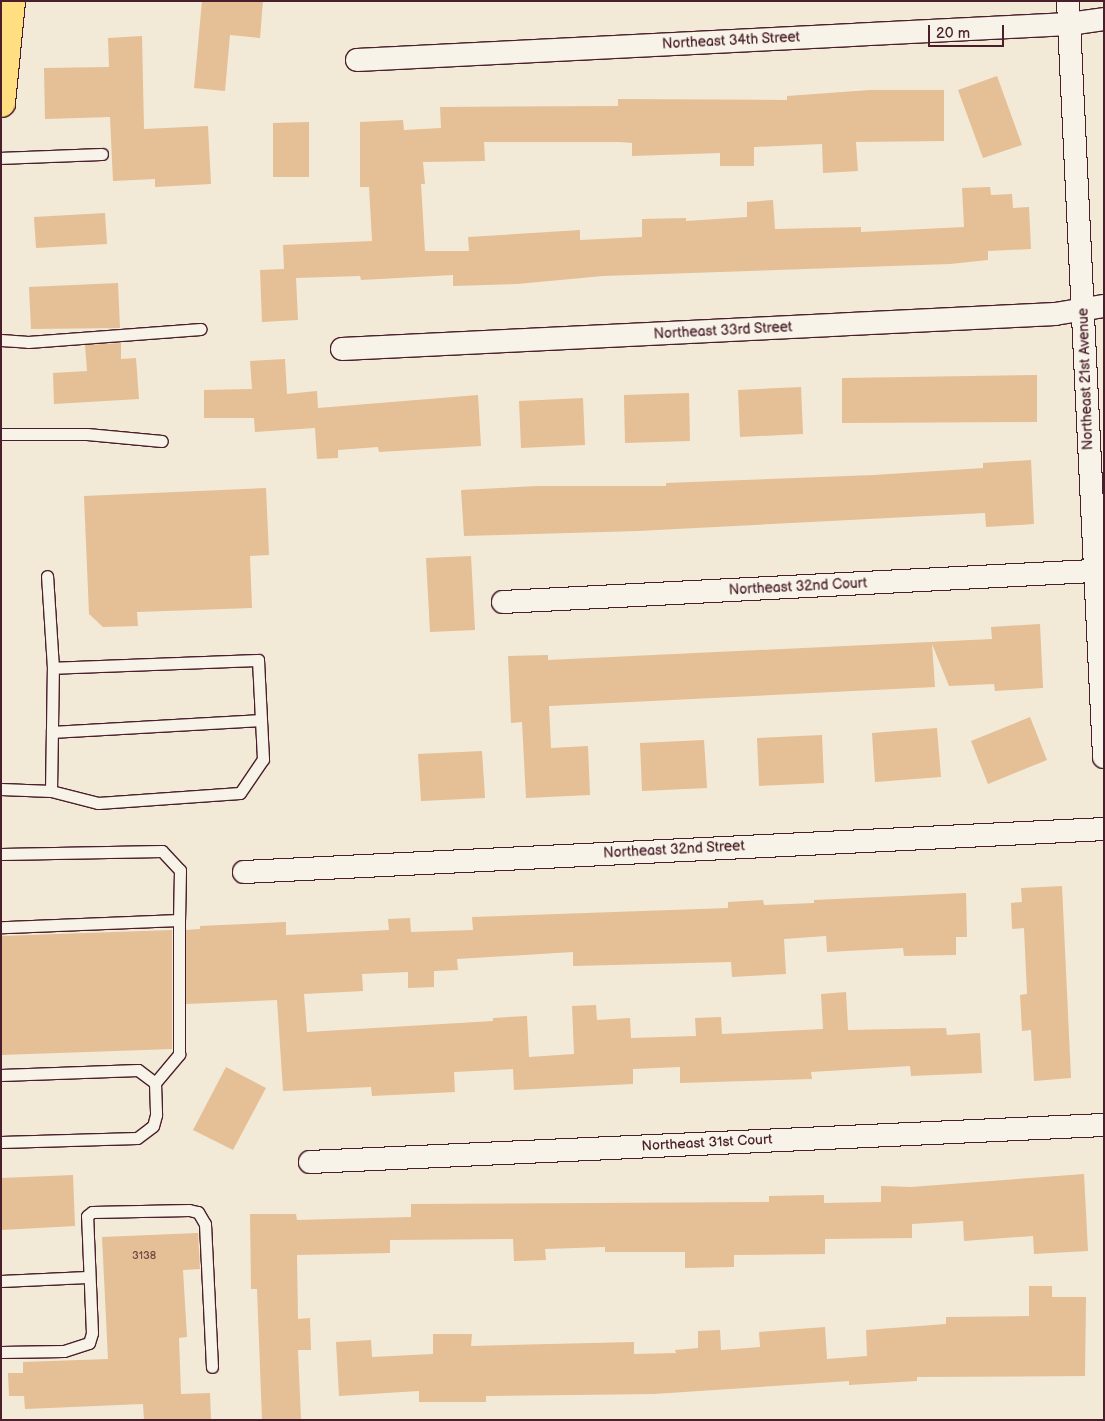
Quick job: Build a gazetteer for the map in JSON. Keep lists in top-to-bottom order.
{
  "streets": {
    "street": [
      "Northeast 34th Street",
      "Northeast 33rd Street",
      "Northeast 21st Avenue",
      "Northeast 32nd Court",
      "Northeast 32nd Street",
      "Northeast 31st Court"
    ]
  },
  "crossings": [
    ["Northeast 34th Street", "Northeast 21st Avenue"],
    ["Northeast 33rd Street", "Northeast 21st Avenue"],
    ["Northeast 21st Avenue", "Northeast 32nd Court"]
  ],
  "house_numbers": ["3138"],
  "scale_bar": "20 m"
}
